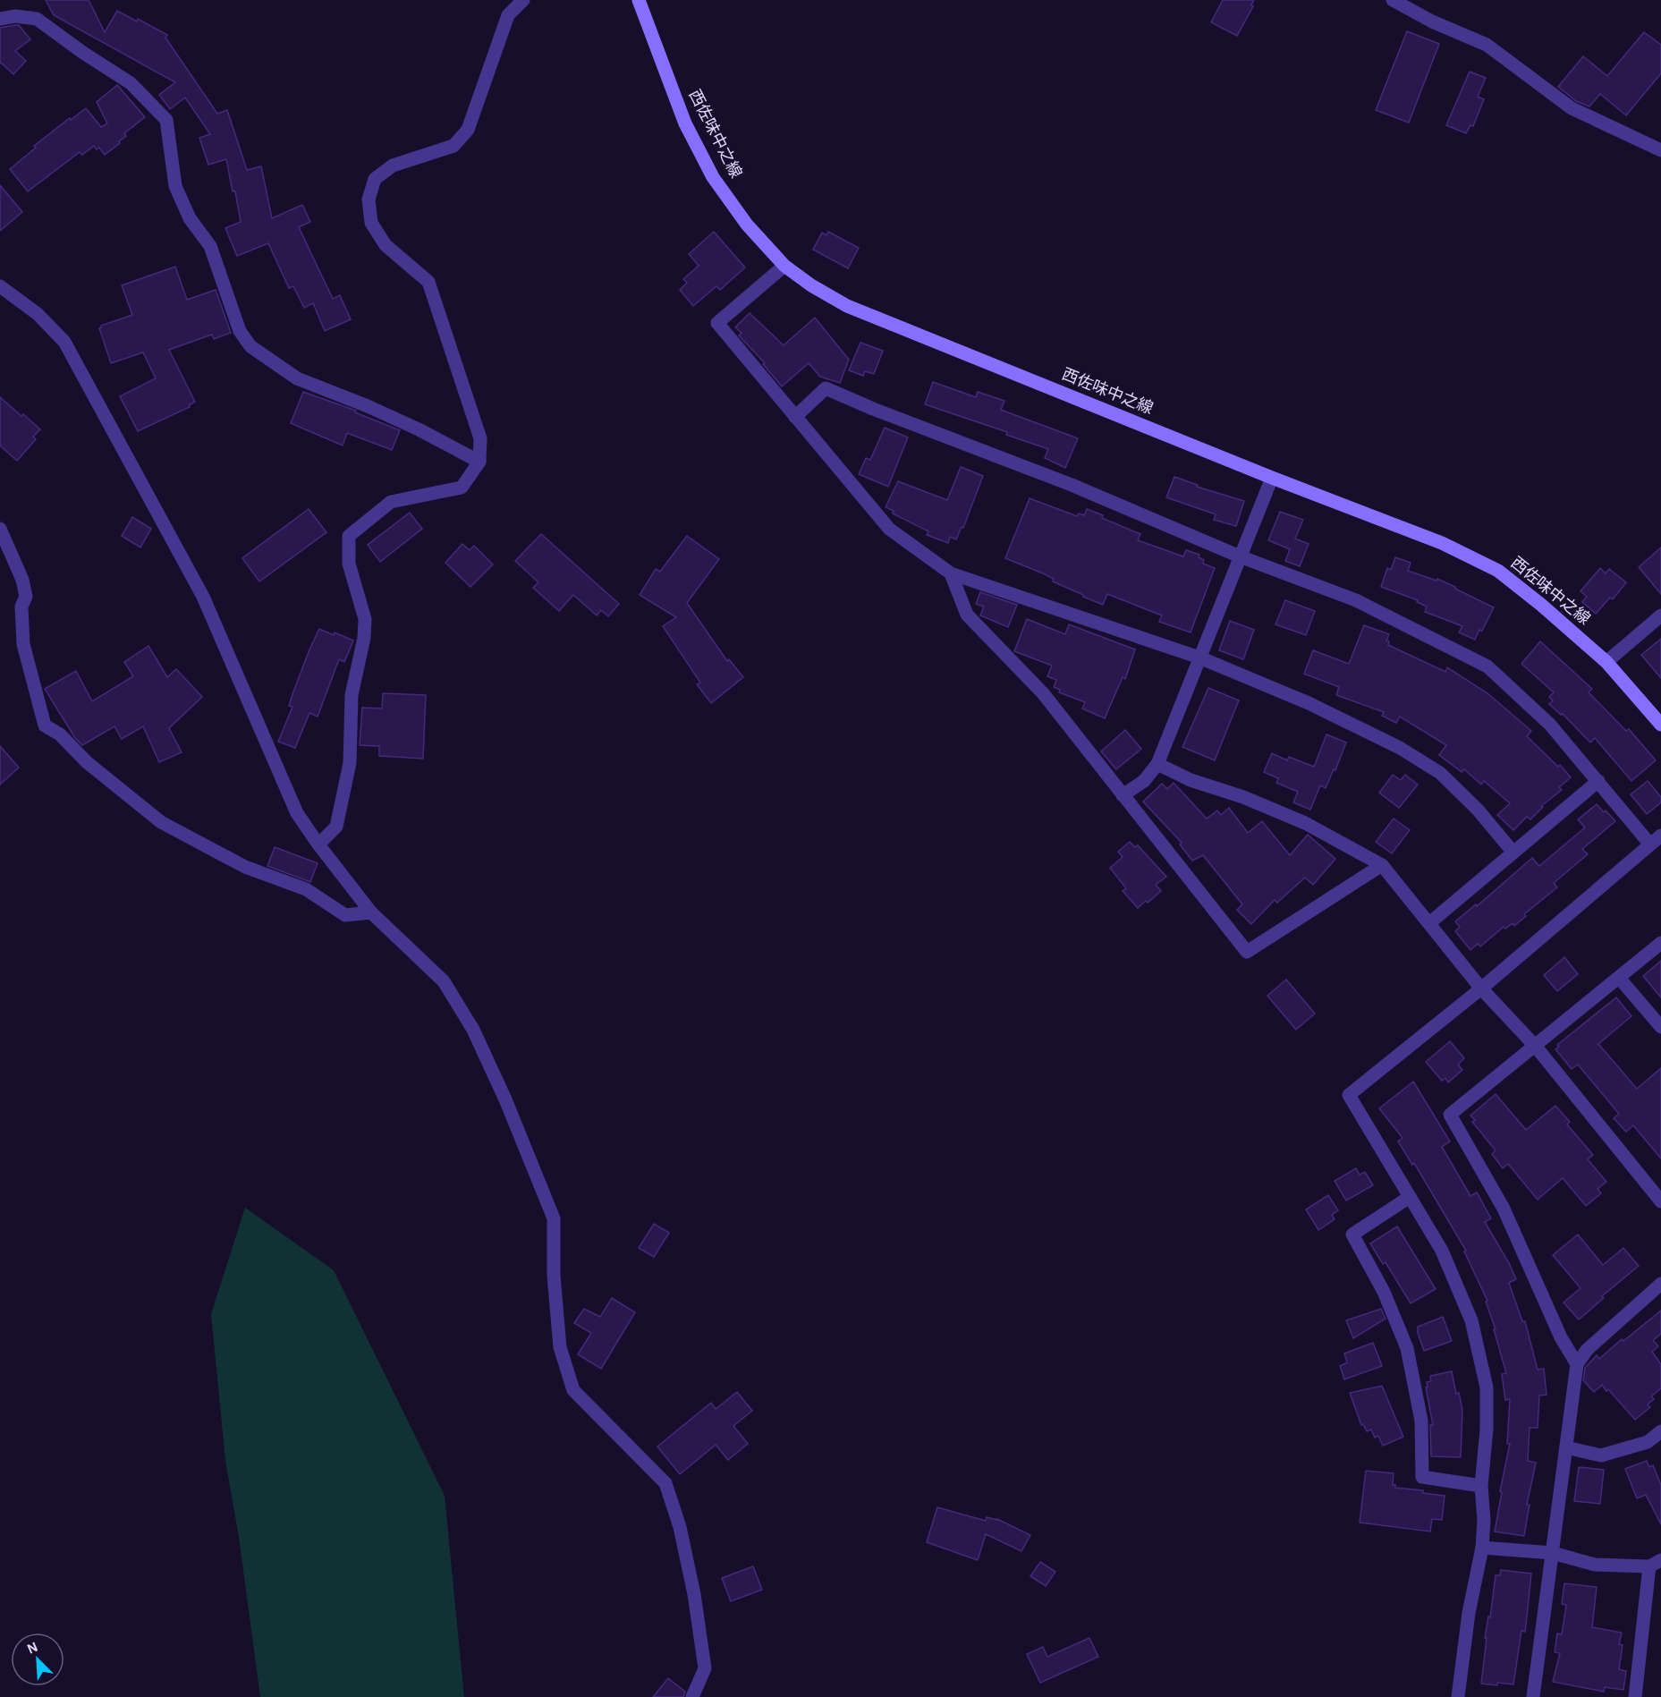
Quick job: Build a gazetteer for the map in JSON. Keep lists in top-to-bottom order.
{
  "streets": {
    "main road": ["西佐味中之線"]
  },
  "north": "top left"
}
